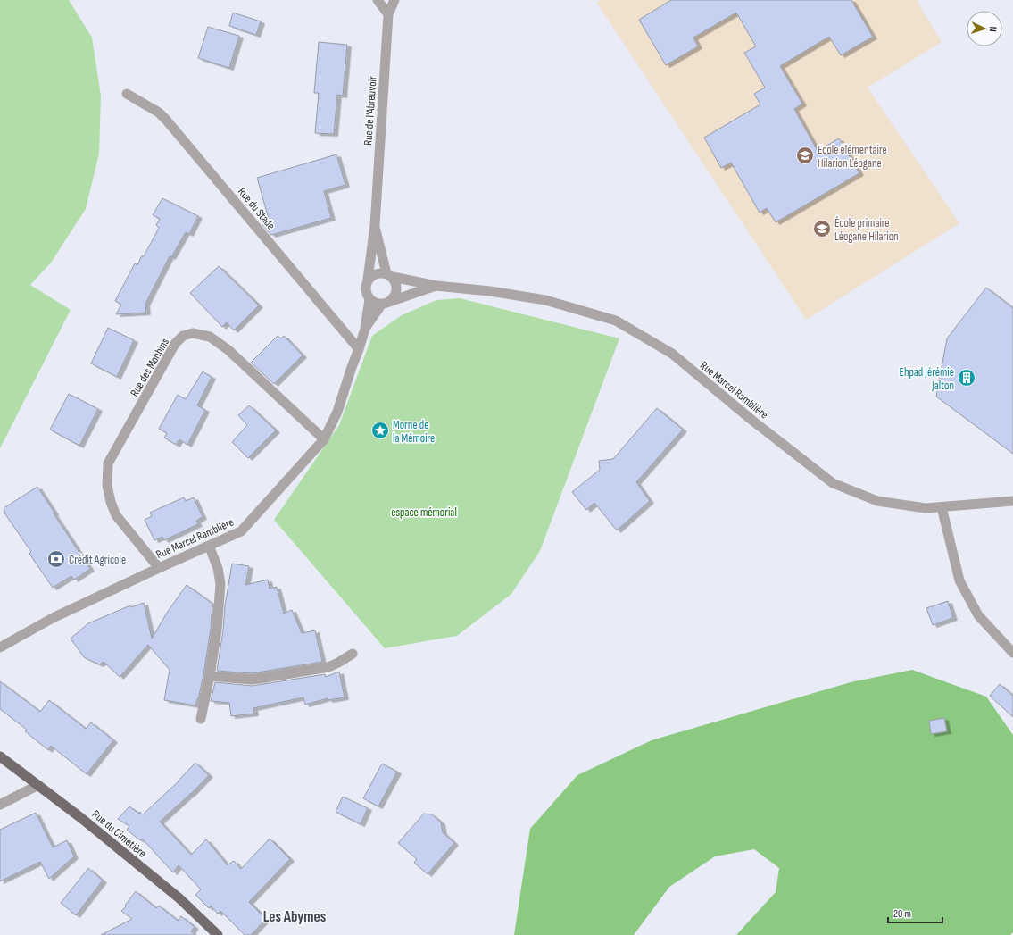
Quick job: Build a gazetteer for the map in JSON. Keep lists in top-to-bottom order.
{
  "streets": {
    "main road": ["Rue du Cimetière"],
    "street": [
      "Rue de l'Abreuvoir",
      "Rue du Stade",
      "Rue des Monbins",
      "Rue Marcel Ramblière"
    ]
  },
  "crossings": [
    ["Rue du Stade", "Rue Marcel Ramblière"],
    ["Rue des Monbins", "Rue Marcel Ramblière"]
  ],
  "districts": ["Les Abymes"],
  "parks": ["espace mémorial"],
  "places": {
    "school or university": ["Ecole élémentaire Hilarion Léogane", "École primaire Léogane Hilarion"],
    "building": ["Ehpad Jérémie Jalton"],
    "place": ["Morne de la Mémoire"],
    "bank": ["Crédit Agricole"]
  },
  "scale_bar": "20 m",
  "north": "right"
}
